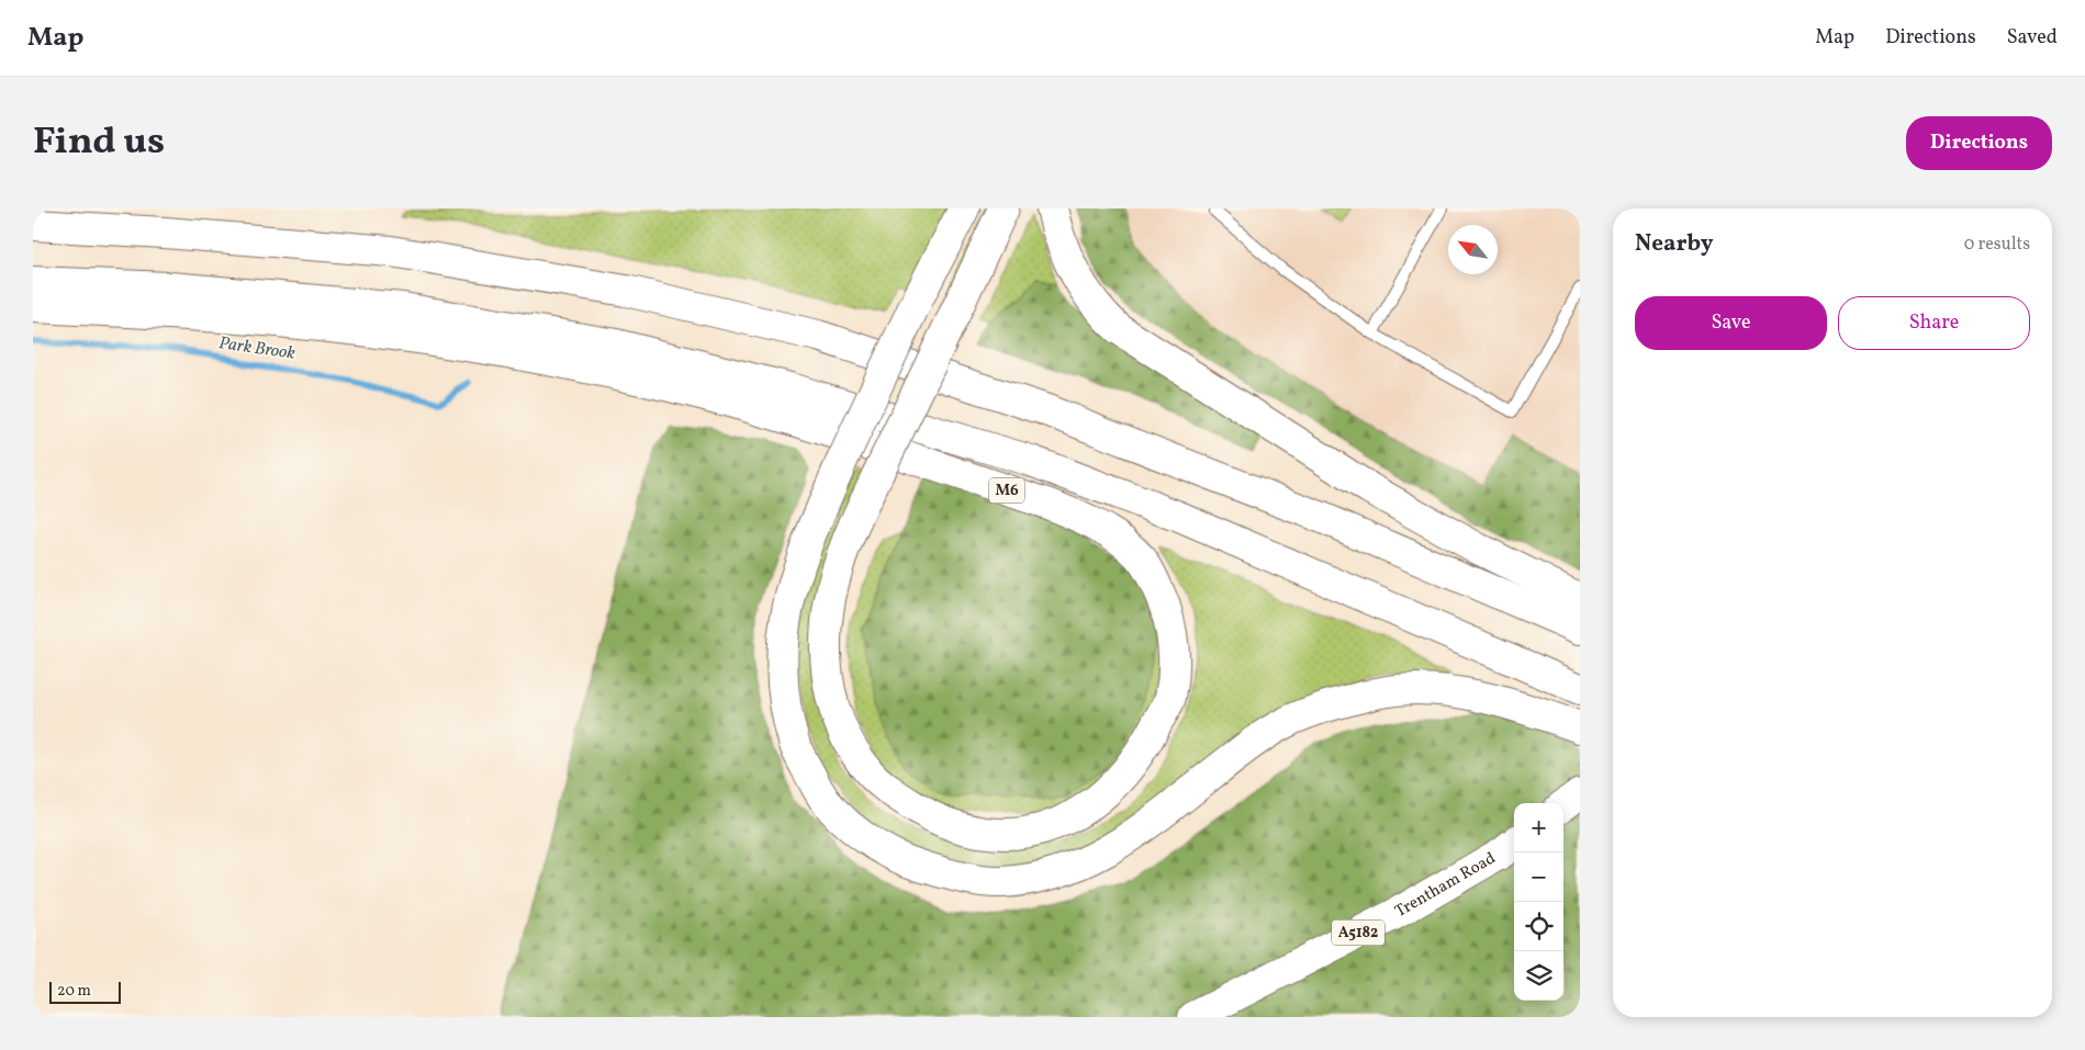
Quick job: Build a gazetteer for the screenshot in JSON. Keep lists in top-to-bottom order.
{
  "streets": {
    "highway": ["M6", "Trentham Road", "A5182"]
  },
  "water": ["Park Brook"],
  "scale_bar": "20 m",
  "north": "top left",
  "page": {
    "header": "Map",
    "nav": ["Map", "Directions", "Saved"],
    "title": "Find us",
    "buttons": [
      "Directions",
      ["Save", "Share"]
    ],
    "heading": ["Nearby", "0 results"],
    "map_buttons": ["+", "−"],
    "scale": "20 m"
  }
}
